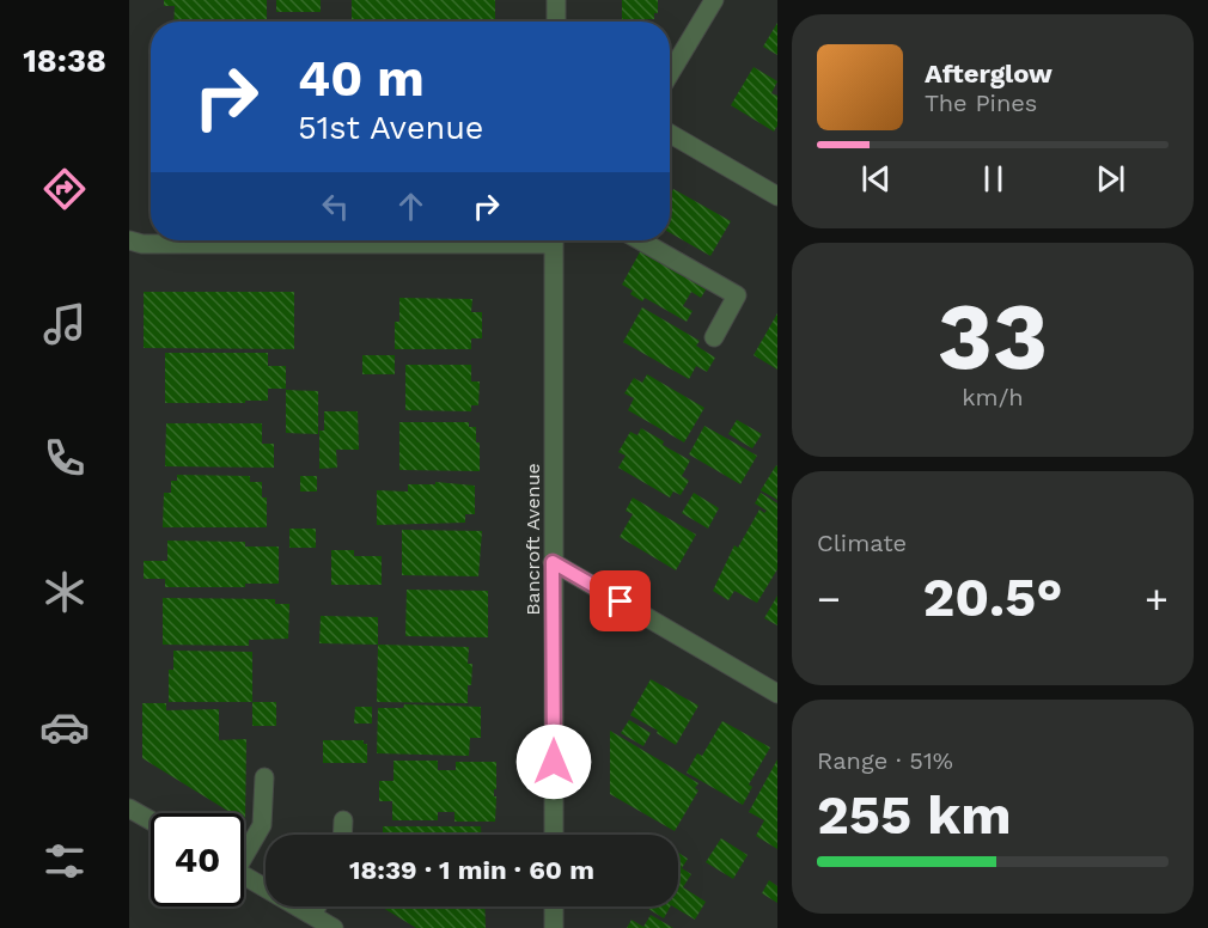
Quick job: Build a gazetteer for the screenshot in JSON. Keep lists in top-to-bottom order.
{
  "streets": {
    "street": ["Bancroft Avenue"]
  },
  "page": {
    "tabs": "18:38",
    "turn": ["40 m", "51st Avenue"],
    "song": ["Afterglow", "The Pines"],
    "tile": [
      ["33", "km/h"],
      "Climate",
      ["Range · 51%", "255 km"]
    ],
    "heat": ["−", "20.5°", "+"],
    "limit": "40",
    "trip": "18:39 · 1 min · 60 m"
  }
}
